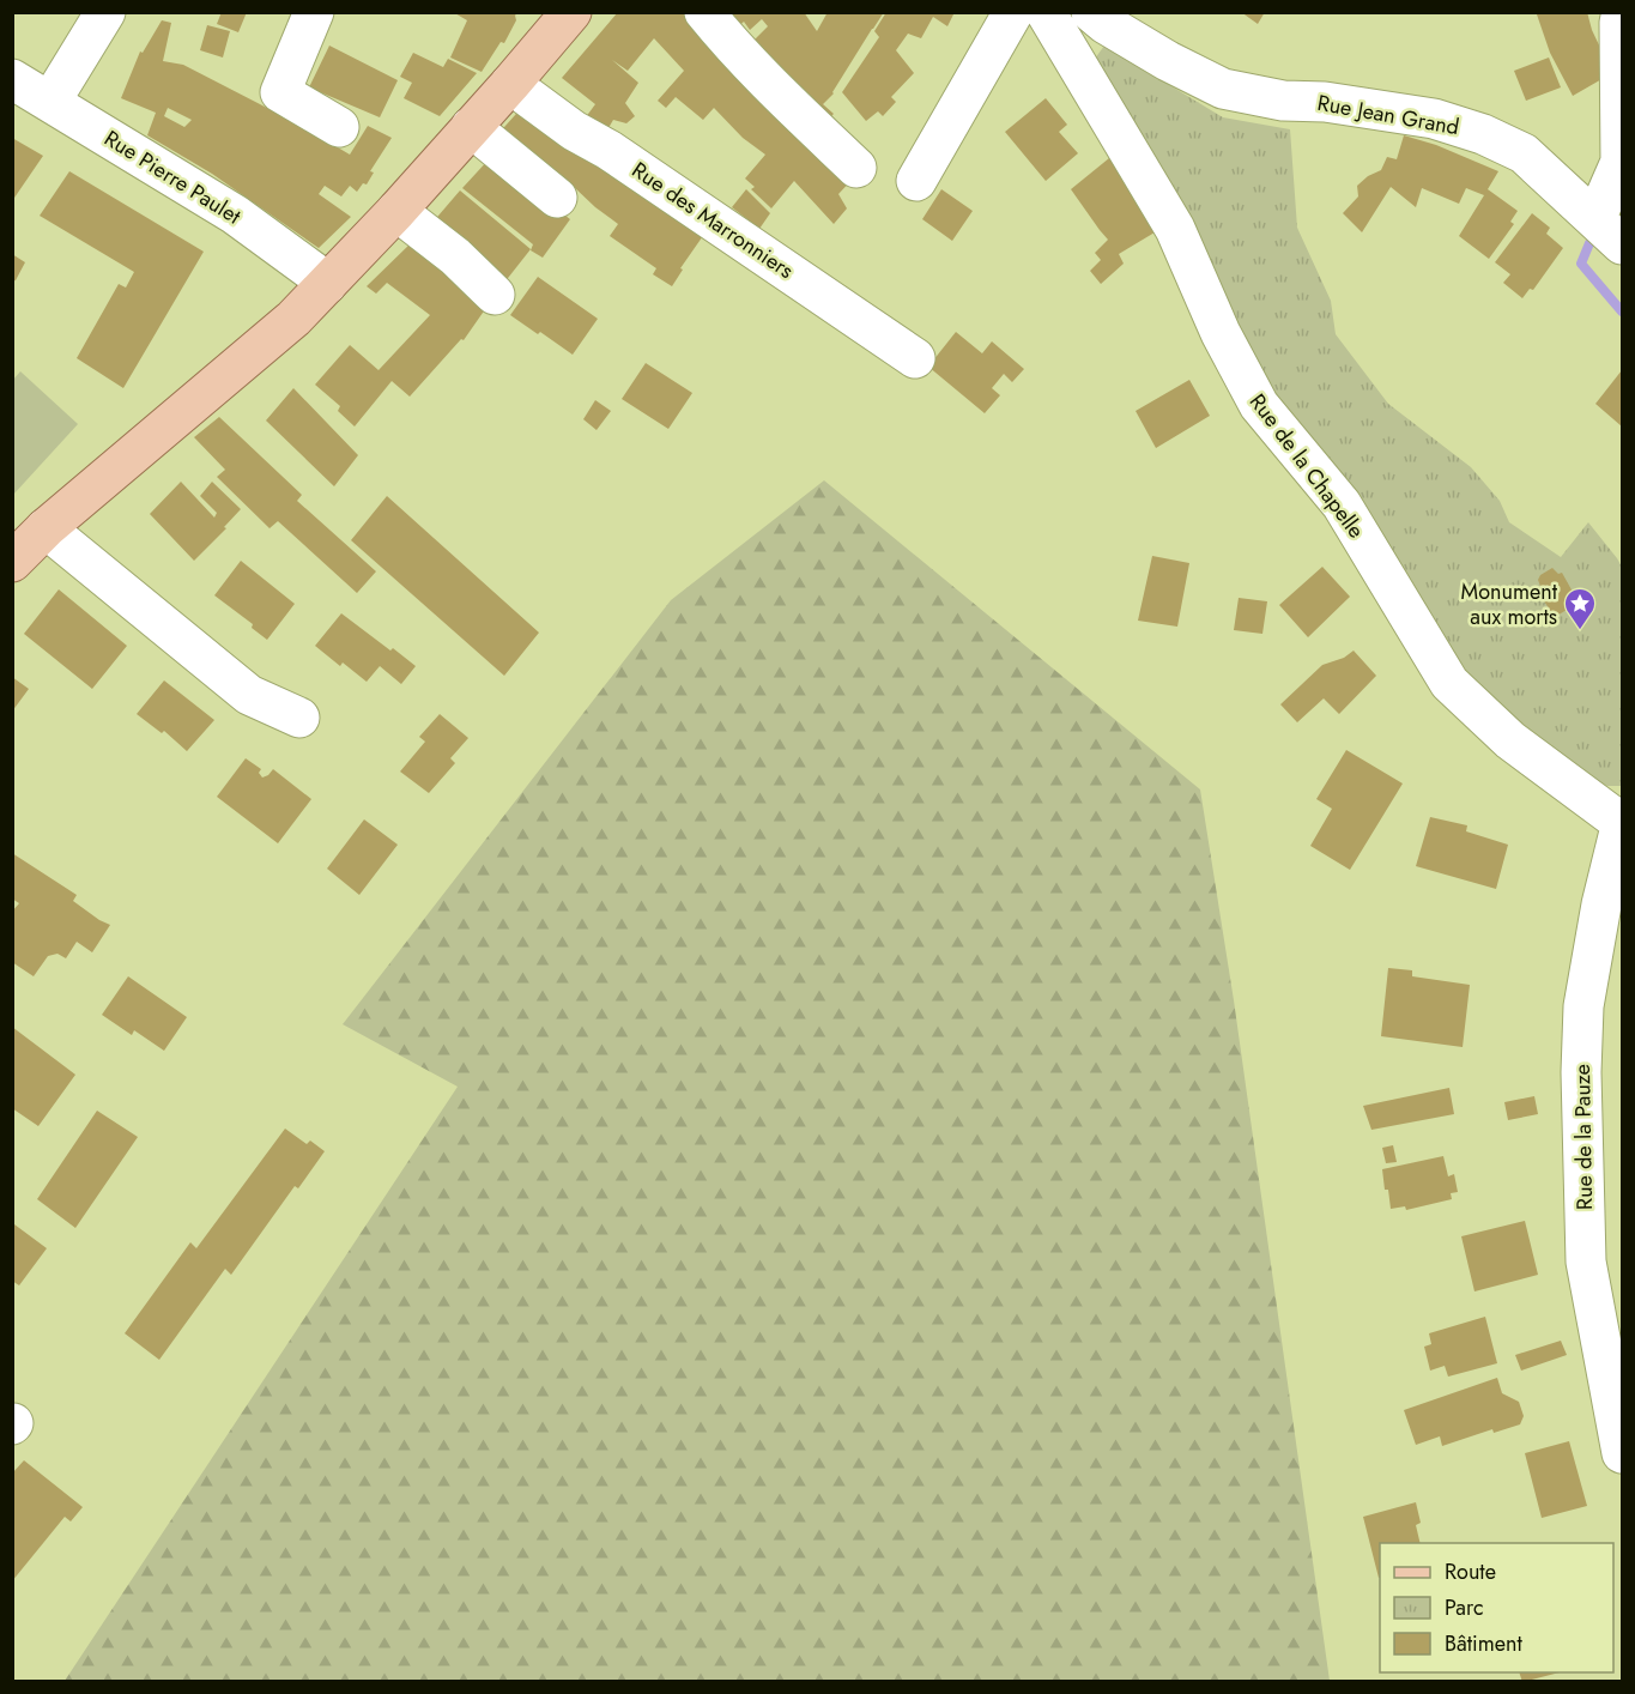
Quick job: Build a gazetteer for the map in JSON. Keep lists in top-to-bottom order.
{
  "streets": {
    "street": [
      "Rue Jean Grand",
      "Rue Pierre Paulet",
      "Rue des Marronniers",
      "Rue de la Chapelle",
      "Rue de la Pauze"
    ]
  },
  "crossings": [
    ["Rue de la Chapelle", "Rue de la Pauze"]
  ],
  "places": {
    "place": ["Monument aux morts"]
  },
  "legend": ["Route", "Parc", "Bâtiment"]
}
